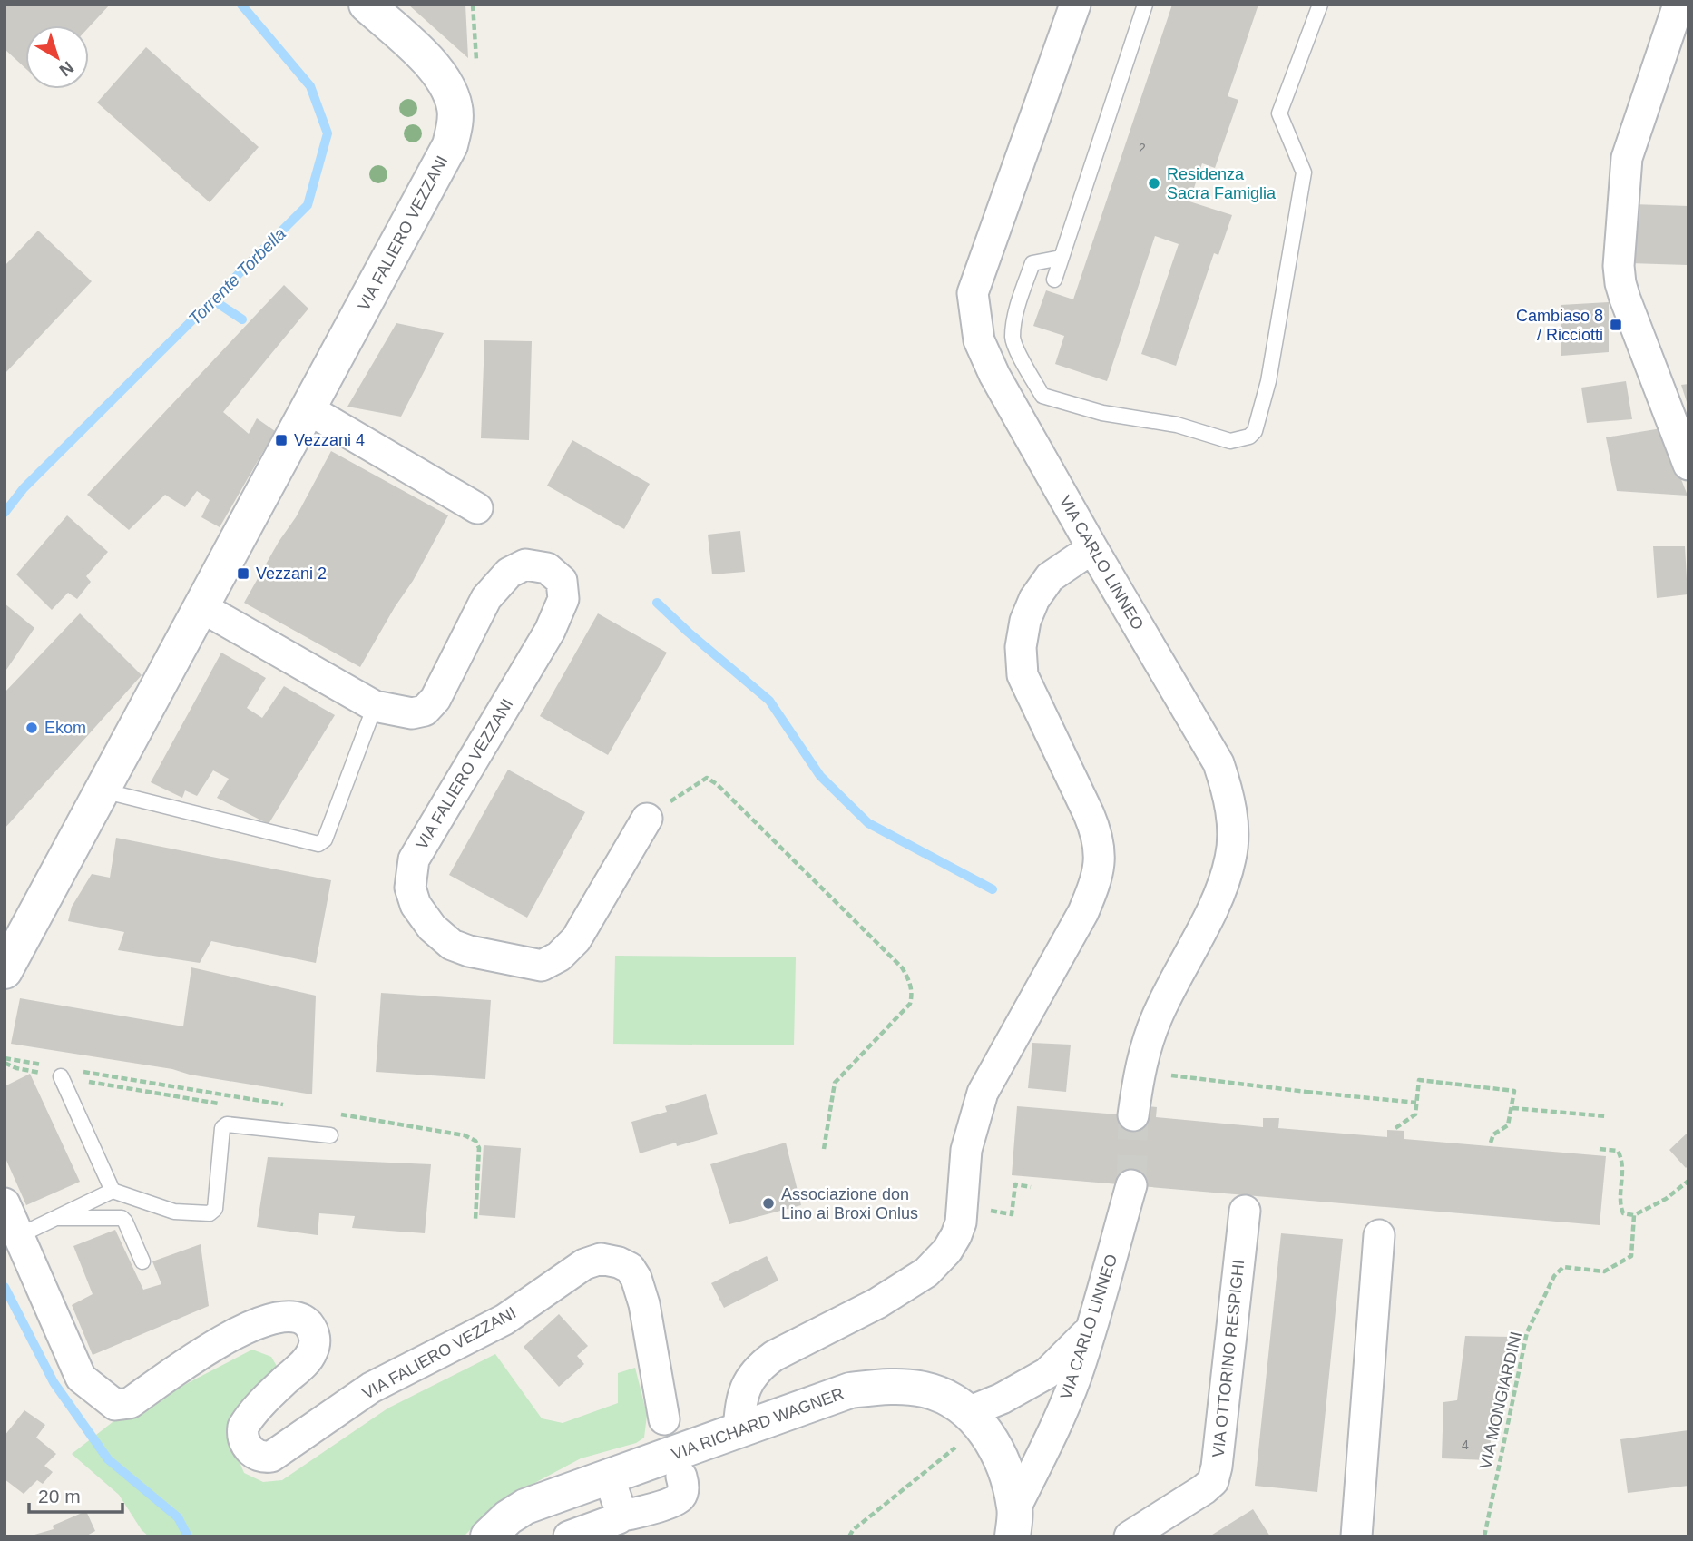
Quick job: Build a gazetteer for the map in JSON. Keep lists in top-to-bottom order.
{
  "streets": {
    "street": [
      "VIA FALIERO VEZZANI",
      "VIA CARLO LINNEO",
      "VIA OTTORINO RESPIGHI",
      "VIA RICHARD WAGNER"
    ],
    "path": ["VIA MONGIARDINI"]
  },
  "crossings": [
    ["VIA CARLO LINNEO", "VIA RICHARD WAGNER"]
  ],
  "water": ["Torrente Torbella"],
  "places": {
    "other": ["Residenza Sacra Famiglia", "Ekom", "Associazione don Lino ai Broxi Onlus"],
    "transit": ["Cambiaso 8 / Ricciotti", "Vezzani 4", "Vezzani 2"]
  },
  "house_numbers": ["2", "4"],
  "scale_bar": "20 m",
  "north": "bottom right"
}
